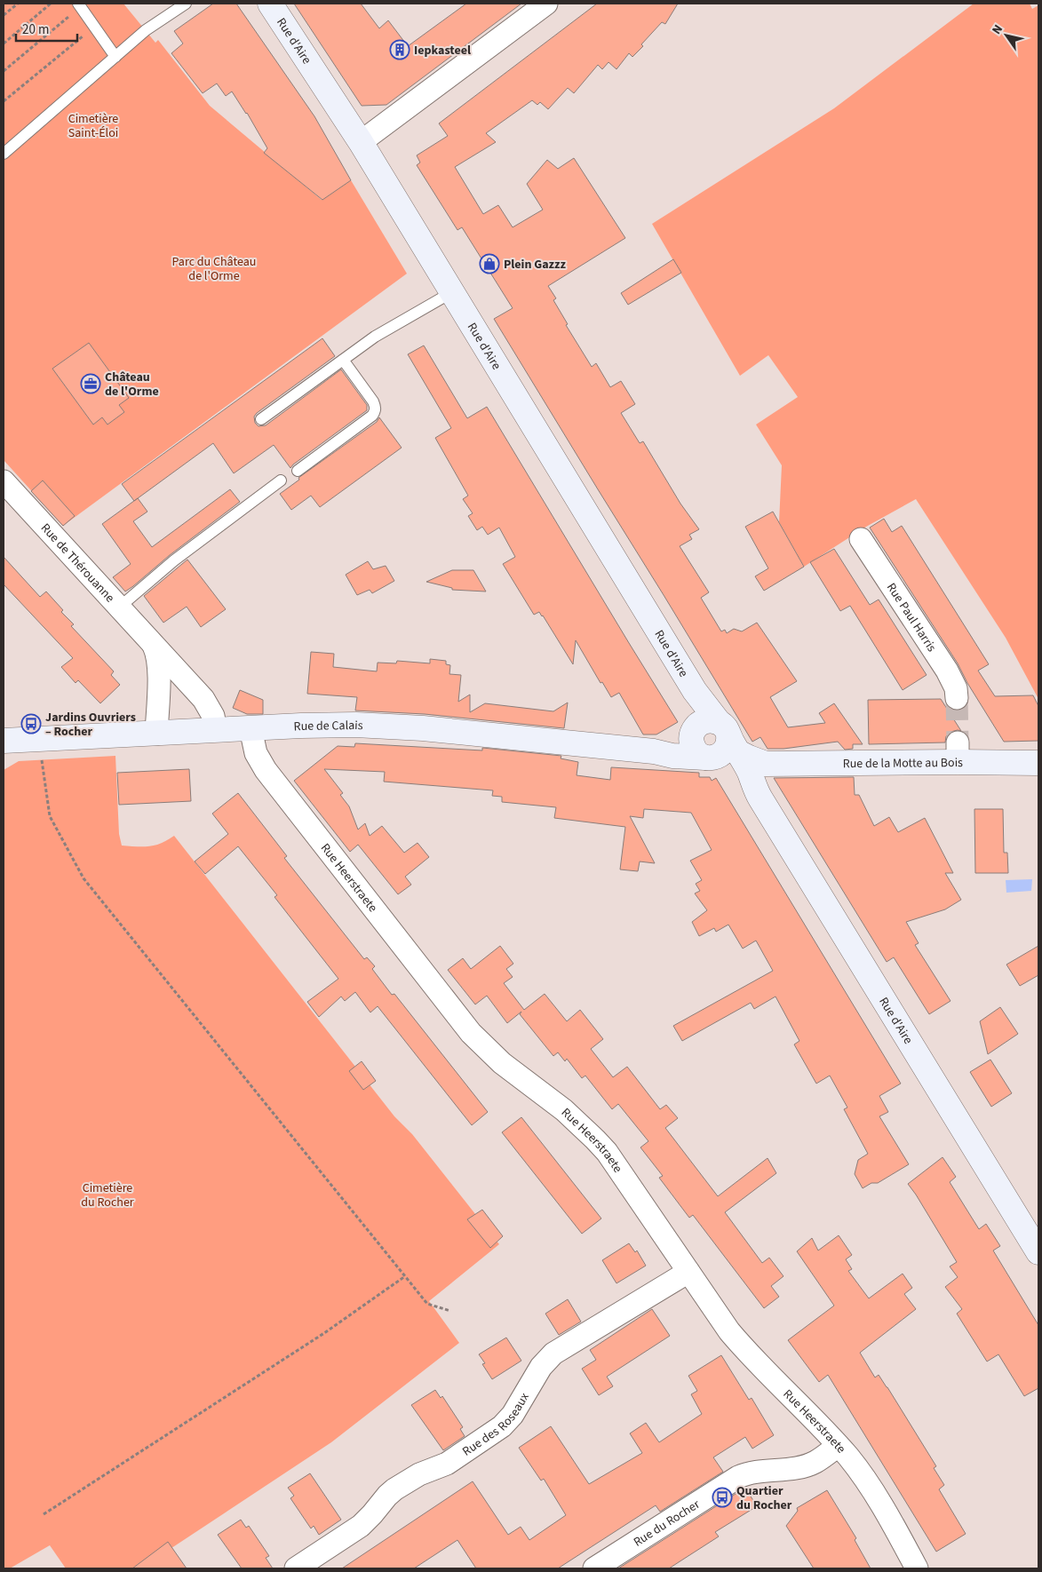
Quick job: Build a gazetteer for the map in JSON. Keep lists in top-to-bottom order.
{
  "streets": {
    "main road": ["Rue d'Aire", "Rue de Calais", "Rue de la Motte au Bois"],
    "street": [
      "Rue de Thérouanne",
      "Rue Paul Harris",
      "Rue Heerstraete",
      "Rue des Roseaux",
      "Rue du Rocher"
    ]
  },
  "crossings": [
    ["Rue d'Aire", "Rue de Calais"],
    ["Rue d'Aire", "Rue de la Motte au Bois"],
    ["Rue de Thérouanne", "Rue de Calais"],
    ["Rue de Calais", "Rue de la Motte au Bois"],
    ["Rue de Calais", "Rue Heerstraete"],
    ["Rue Heerstraete", "Rue des Roseaux"],
    ["Rue Heerstraete", "Rue du Rocher"]
  ],
  "parks": ["Cimetière Saint-Éloi", "Parc du Château de l'Orme", "Cimetière du Rocher"],
  "places": {
    "building": ["Iepkasteel"],
    "shop": ["Plein Gazzz"],
    "office": ["Château de l'Orme"],
    "bus stop": ["Jardins Ouvriers – Rocher", "Quartier du Rocher"]
  },
  "scale_bar": "20 m",
  "north": "top left"
}
